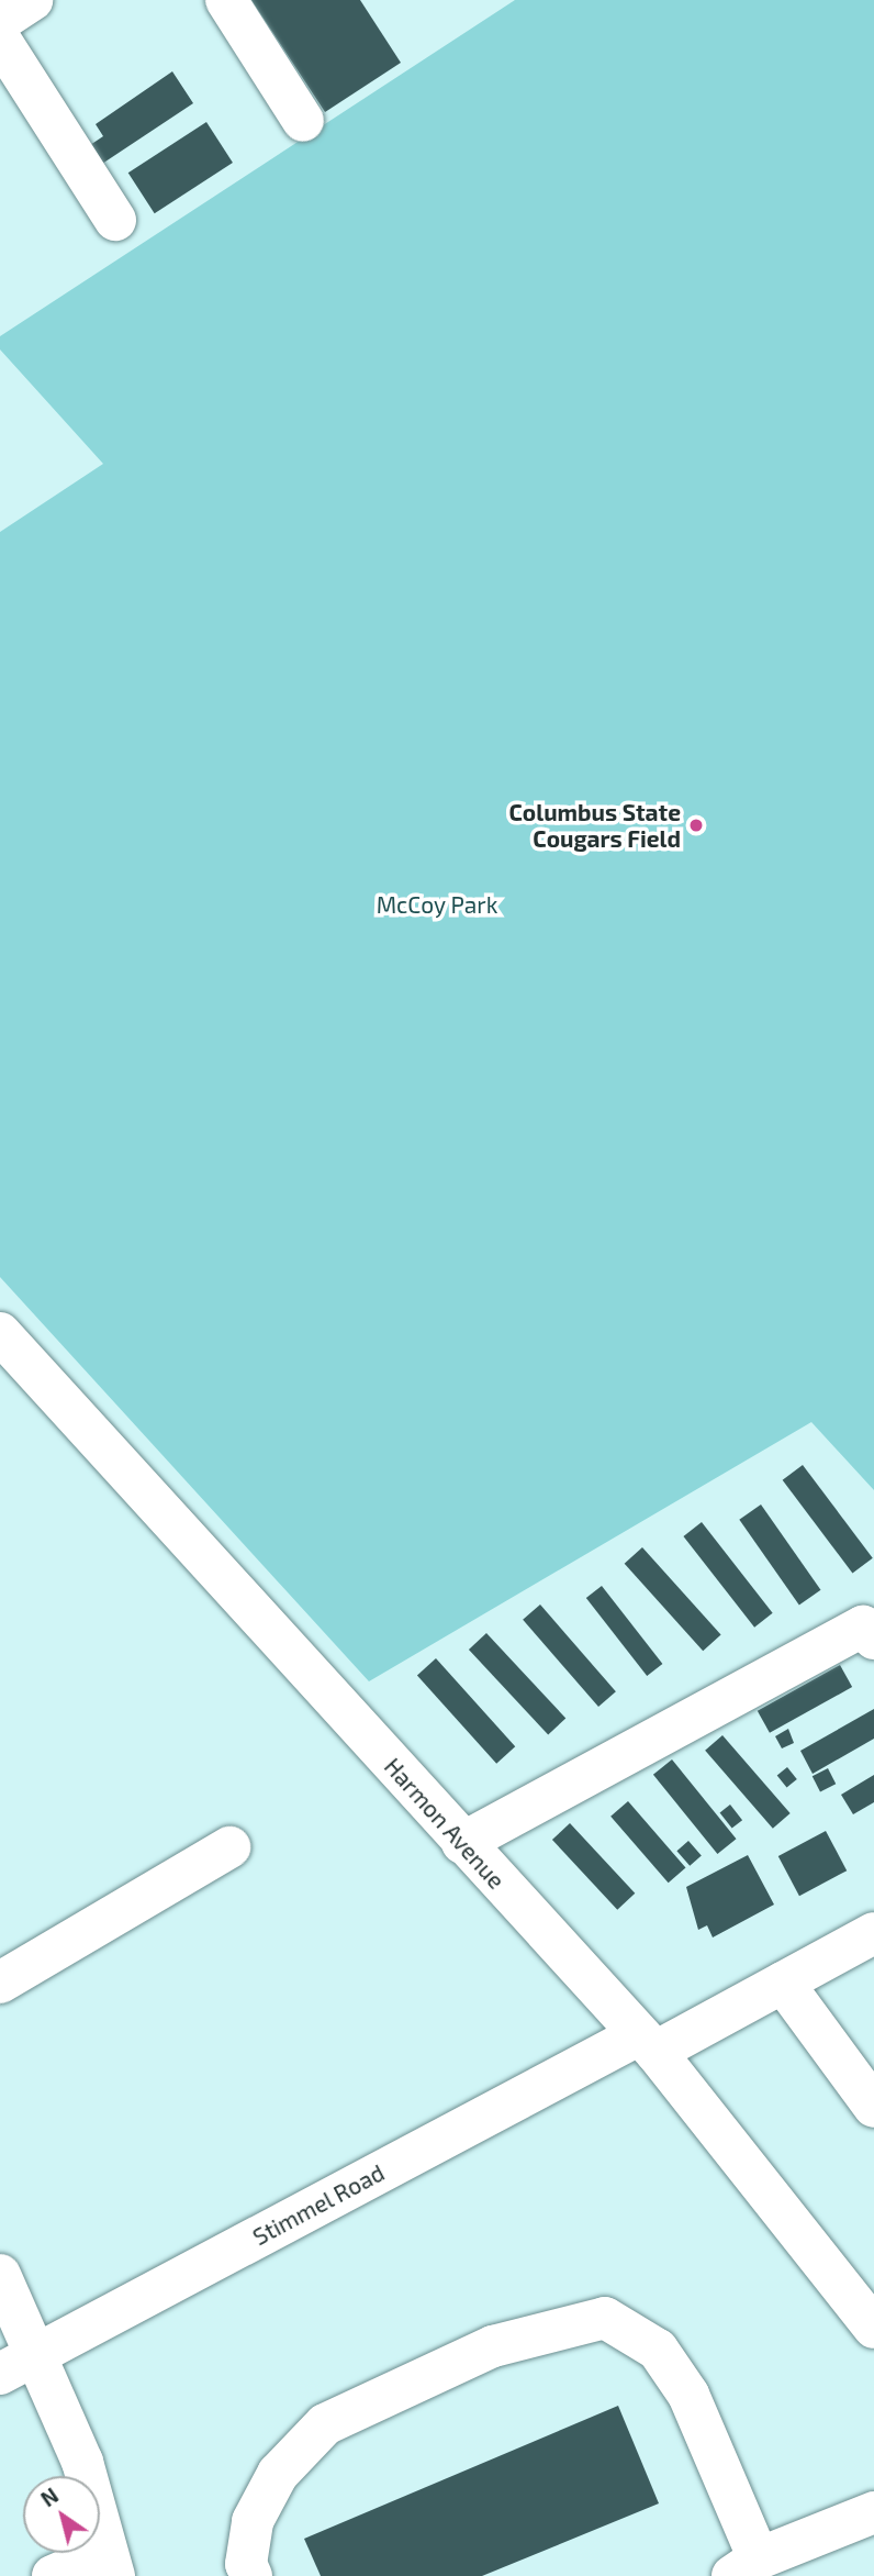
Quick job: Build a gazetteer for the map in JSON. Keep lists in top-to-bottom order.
{
  "streets": {
    "street": ["Harmon Avenue", "Stimmel Road"]
  },
  "crossings": [
    ["Harmon Avenue", "Stimmel Road"]
  ],
  "parks": ["McCoy Park"],
  "places": ["Columbus State Cougars Field"],
  "north": "top left"
}
